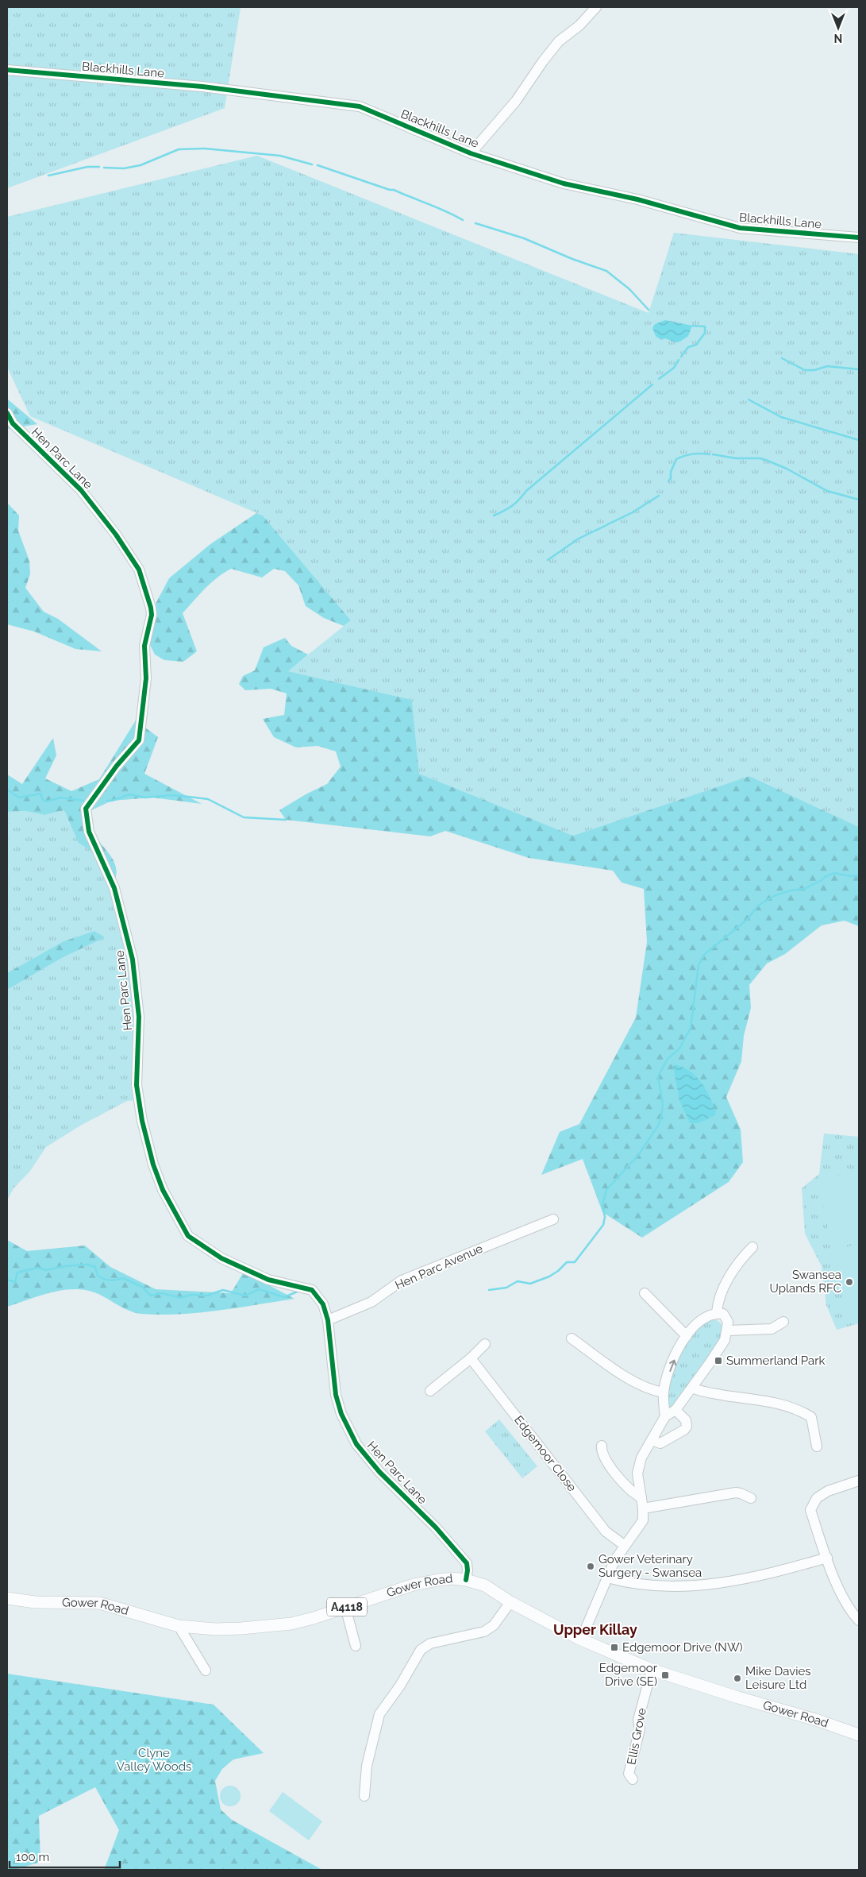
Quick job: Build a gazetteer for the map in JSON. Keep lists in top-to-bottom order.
{
  "streets": {
    "main road": ["Gower Road", "A4118"],
    "street": [
      "Blackhills Lane",
      "Hen Parc Lane",
      "Hen Parc Avenue",
      "Edgemoor Close",
      "Ellis Grove"
    ]
  },
  "crossings": [
    ["Hen Parc Lane", "Hen Parc Avenue"],
    ["Hen Parc Lane", "Gower Road"],
    ["Gower Road", "Ellis Grove"]
  ],
  "districts": ["Upper Killay"],
  "parks": ["Clyne Valley Woods"],
  "places": {
    "other": ["Swansea Uplands RFC", "Gower Veterinary Surgery - Swansea", "Mike Davies Leisure Ltd"],
    "transit": ["Summerland Park", "Edgemoor Drive (NW)", "Edgemoor Drive (SE)"]
  },
  "scale_bar": "100 m",
  "north": "bottom"
}
